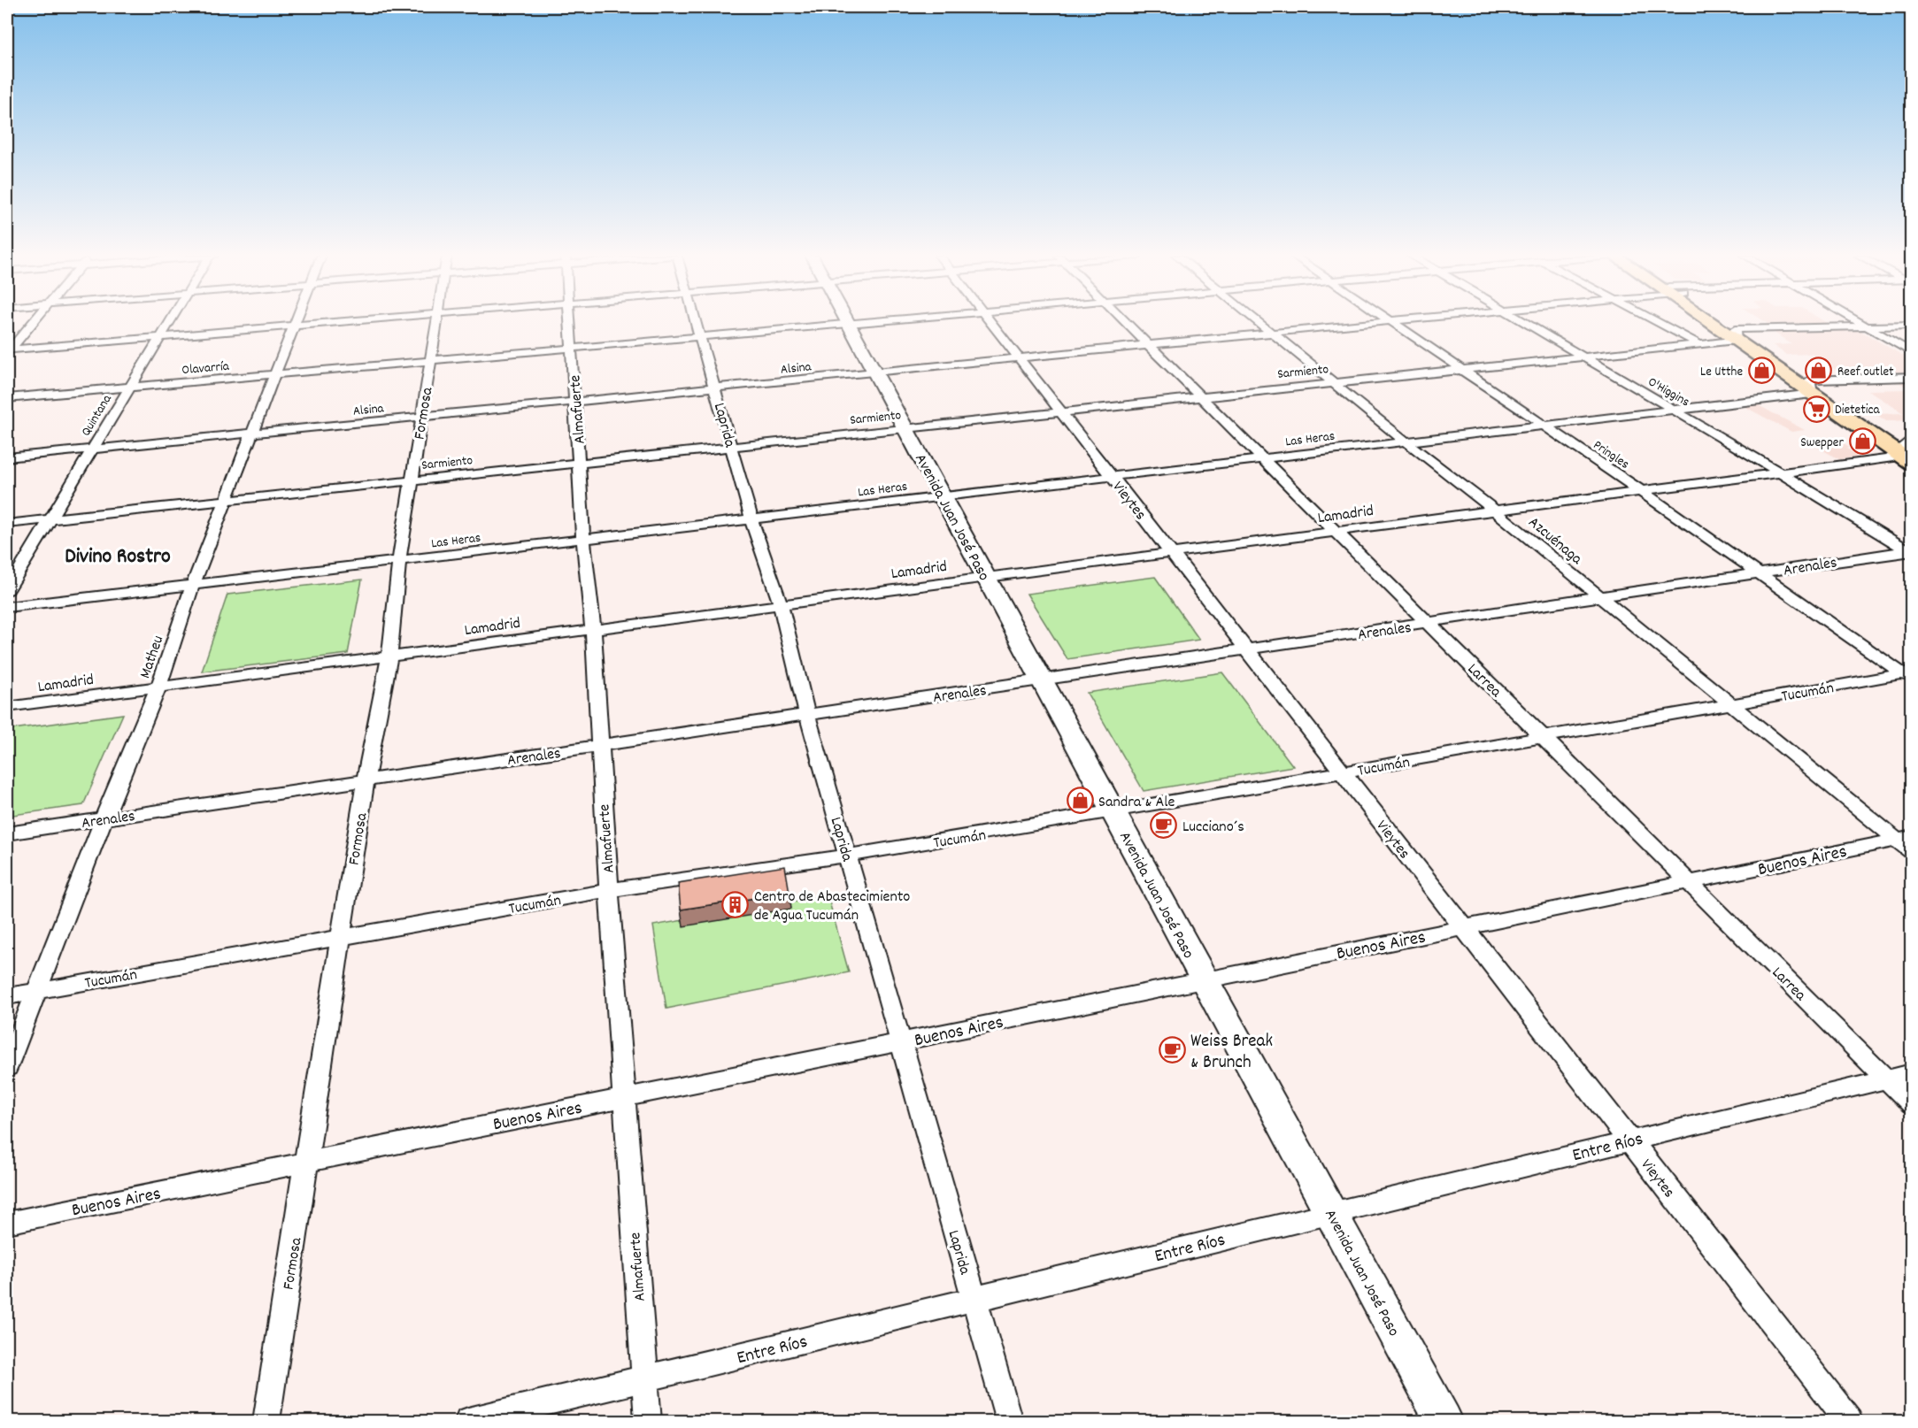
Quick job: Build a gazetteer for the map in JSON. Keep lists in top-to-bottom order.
{
  "streets": {
    "main road": ["Avenida Juan José Paso"],
    "street": [
      "Olavarría",
      "Alsina",
      "Sarmiento",
      "O'Higgins",
      "Almafuerte",
      "Formosa",
      "Quintana",
      "Laprida",
      "Las Heras",
      "Pringles",
      "Vieytes",
      "Lamadrid",
      "Azcuénaga",
      "Arenales",
      "Matheu",
      "Larrea",
      "Tucumán",
      "Buenos Aires",
      "Entre Ríos"
    ]
  },
  "crossings": [
    ["Olavarría", "Almafuerte"],
    ["Olavarría", "Formosa"],
    ["Olavarría", "Quintana"],
    ["Olavarría", "Laprida"],
    ["Olavarría", "Avenida Juan José Paso"],
    ["Olavarría", "Matheu"],
    ["Alsina", "Almafuerte"],
    ["Alsina", "Formosa"],
    ["Alsina", "Quintana"],
    ["Alsina", "Laprida"],
    ["Alsina", "Vieytes"],
    ["Alsina", "Avenida Juan José Paso"],
    ["Alsina", "Azcuénaga"],
    ["Alsina", "Matheu"],
    ["Alsina", "Larrea"],
    ["Sarmiento", "O'Higgins"],
    ["Sarmiento", "Almafuerte"],
    ["Sarmiento", "Formosa"],
    ["Sarmiento", "Quintana"],
    ["Sarmiento", "Laprida"],
    ["Sarmiento", "Pringles"],
    ["Sarmiento", "Vieytes"],
    ["Sarmiento", "Avenida Juan José Paso"],
    ["Sarmiento", "Azcuénaga"],
    ["Sarmiento", "Matheu"],
    ["Sarmiento", "Larrea"],
    ["O'Higgins", "Las Heras"],
    ["O'Higgins", "Lamadrid"],
    ["O'Higgins", "Arenales"],
    ["Almafuerte", "Las Heras"],
    ["Almafuerte", "Lamadrid"],
    ["Almafuerte", "Arenales"],
    ["Almafuerte", "Tucumán"],
    ["Almafuerte", "Buenos Aires"],
    ["Almafuerte", "Entre Ríos"],
    ["Formosa", "Las Heras"],
    ["Formosa", "Lamadrid"],
    ["Formosa", "Arenales"],
    ["Formosa", "Tucumán"],
    ["Formosa", "Buenos Aires"],
    ["Laprida", "Las Heras"],
    ["Laprida", "Lamadrid"],
    ["Laprida", "Arenales"],
    ["Laprida", "Tucumán"],
    ["Laprida", "Buenos Aires"],
    ["Laprida", "Entre Ríos"],
    ["Las Heras", "Pringles"],
    ["Las Heras", "Vieytes"],
    ["Las Heras", "Avenida Juan José Paso"],
    ["Las Heras", "Azcuénaga"],
    ["Las Heras", "Matheu"],
    ["Las Heras", "Larrea"],
    ["Pringles", "Lamadrid"],
    ["Pringles", "Arenales"],
    ["Pringles", "Tucumán"],
    ["Vieytes", "Lamadrid"],
    ["Vieytes", "Arenales"],
    ["Vieytes", "Tucumán"],
    ["Vieytes", "Buenos Aires"],
    ["Vieytes", "Entre Ríos"],
    ["Lamadrid", "Avenida Juan José Paso"],
    ["Lamadrid", "Azcuénaga"],
    ["Lamadrid", "Matheu"],
    ["Lamadrid", "Larrea"],
    ["Avenida Juan José Paso", "Arenales"],
    ["Avenida Juan José Paso", "Tucumán"],
    ["Avenida Juan José Paso", "Buenos Aires"],
    ["Avenida Juan José Paso", "Entre Ríos"],
    ["Azcuénaga", "Arenales"],
    ["Azcuénaga", "Tucumán"],
    ["Azcuénaga", "Buenos Aires"],
    ["Arenales", "Matheu"],
    ["Arenales", "Larrea"],
    ["Matheu", "Tucumán"],
    ["Larrea", "Tucumán"],
    ["Larrea", "Buenos Aires"],
    ["Larrea", "Entre Ríos"]
  ],
  "districts": ["Divino Rostro"],
  "places": {
    "shop": [
      "Le Utthe",
      "Reef outlet",
      "Swepper",
      "Sandra & Ale"
    ],
    "supermarket": ["Dietetica"],
    "cafe": ["Lucciano´s", "Weiss Break & Brunch"],
    "building": ["Centro de Abastecimiento de Agua Tucumán"]
  }
}
